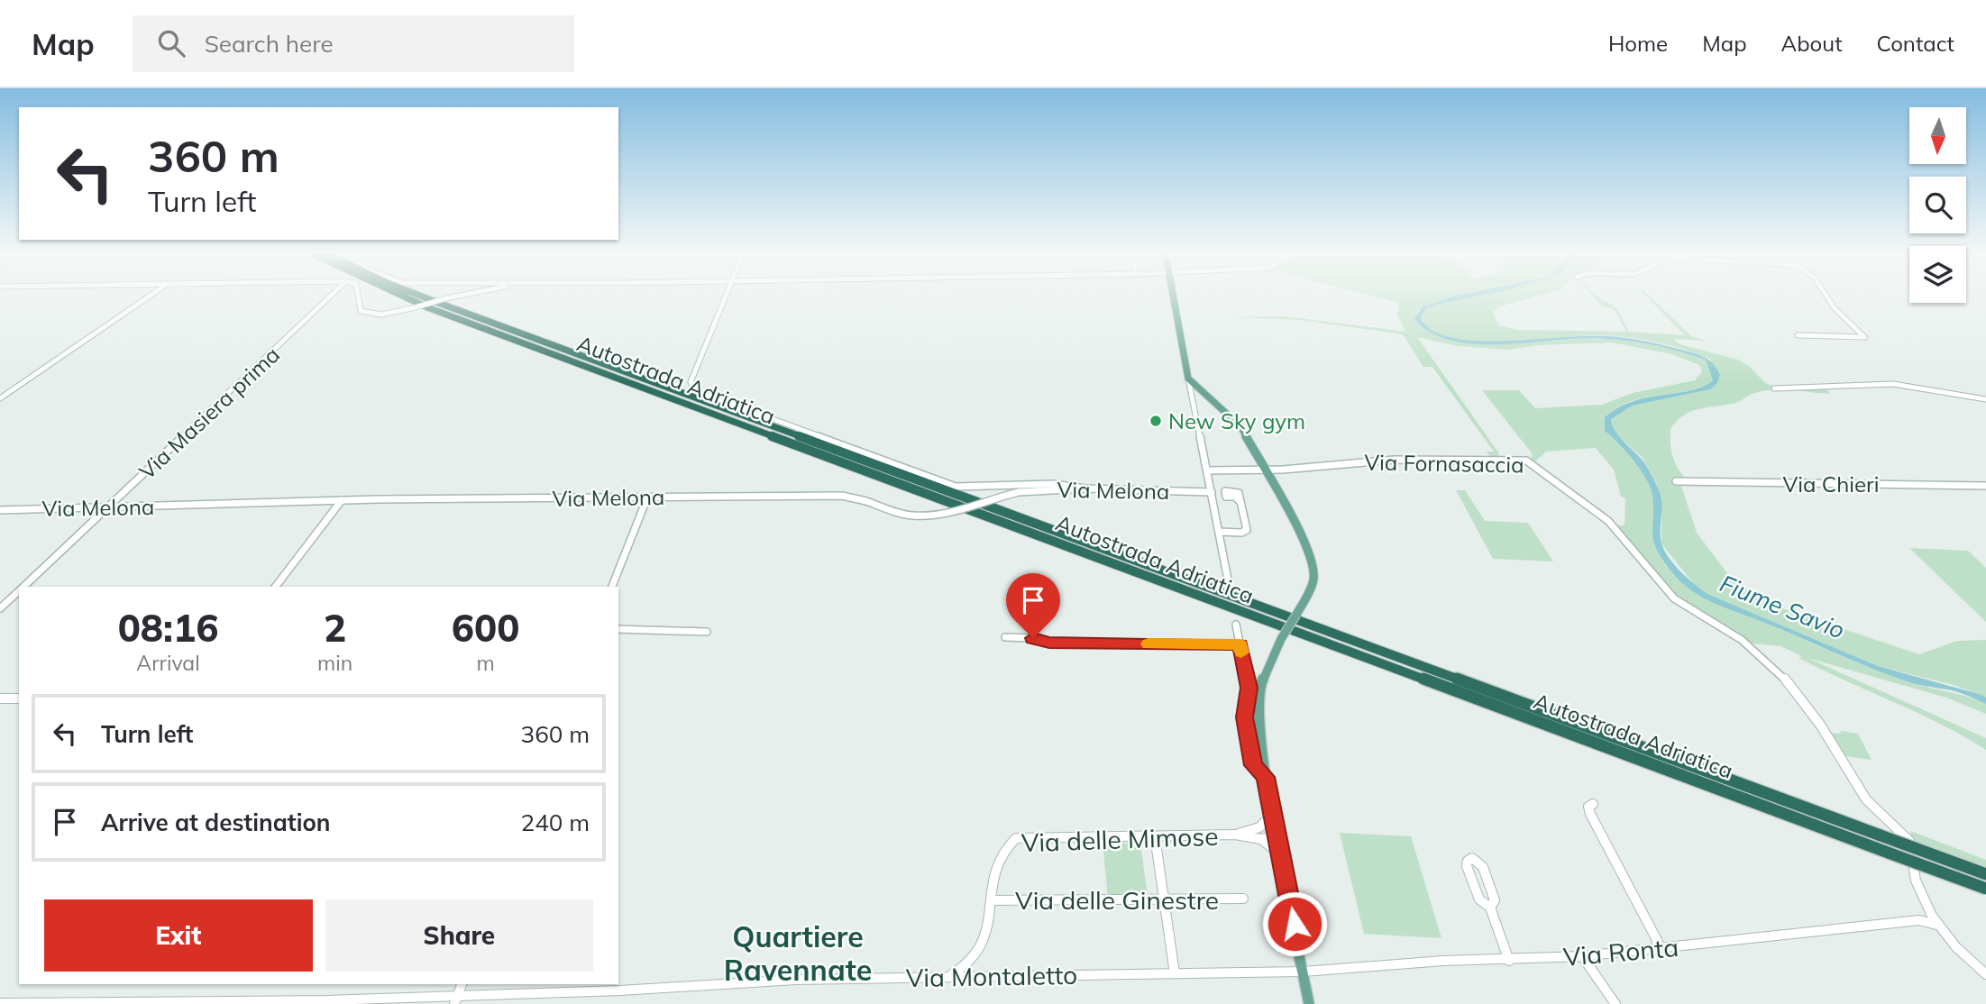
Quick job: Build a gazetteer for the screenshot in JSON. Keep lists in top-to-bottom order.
{
  "streets": {
    "highway": ["Autostrada Adriatica"],
    "street": [
      "Via Masiera prima",
      "Via Fornasaccia",
      "Via Chieri",
      "Via Melona",
      "Via delle Mimose",
      "Via delle Ginestre",
      "Via Ronta",
      "Via Montaletto"
    ]
  },
  "crossings": [
    ["Via Masiera prima", "Via Melona"],
    ["Via Fornasaccia", "Via Ronta"],
    ["Via delle Mimose", "Via delle Ginestre"],
    ["Via delle Mimose", "Via Montaletto"],
    ["Via Ronta", "Via Montaletto"]
  ],
  "districts": ["Quartiere Ravennate"],
  "water": ["Fiume Savio"],
  "places": ["New Sky gym"],
  "north": "bottom",
  "page": {
    "header": "Map",
    "search": "Search here",
    "nav": [
      "Home",
      "Map",
      "About",
      "Contact"
    ],
    "turn": ["360 m", "Turn left"],
    "eta": [
      "08:16",
      "Arrival",
      "2",
      "min",
      "600",
      "m"
    ],
    "list": [
      {
        "name": "Turn left",
        "value": "360 m"
      },
      {
        "name": "Arrive at destination",
        "value": "240 m"
      }
    ],
    "buttons": ["Exit", "Share"]
  }
}
